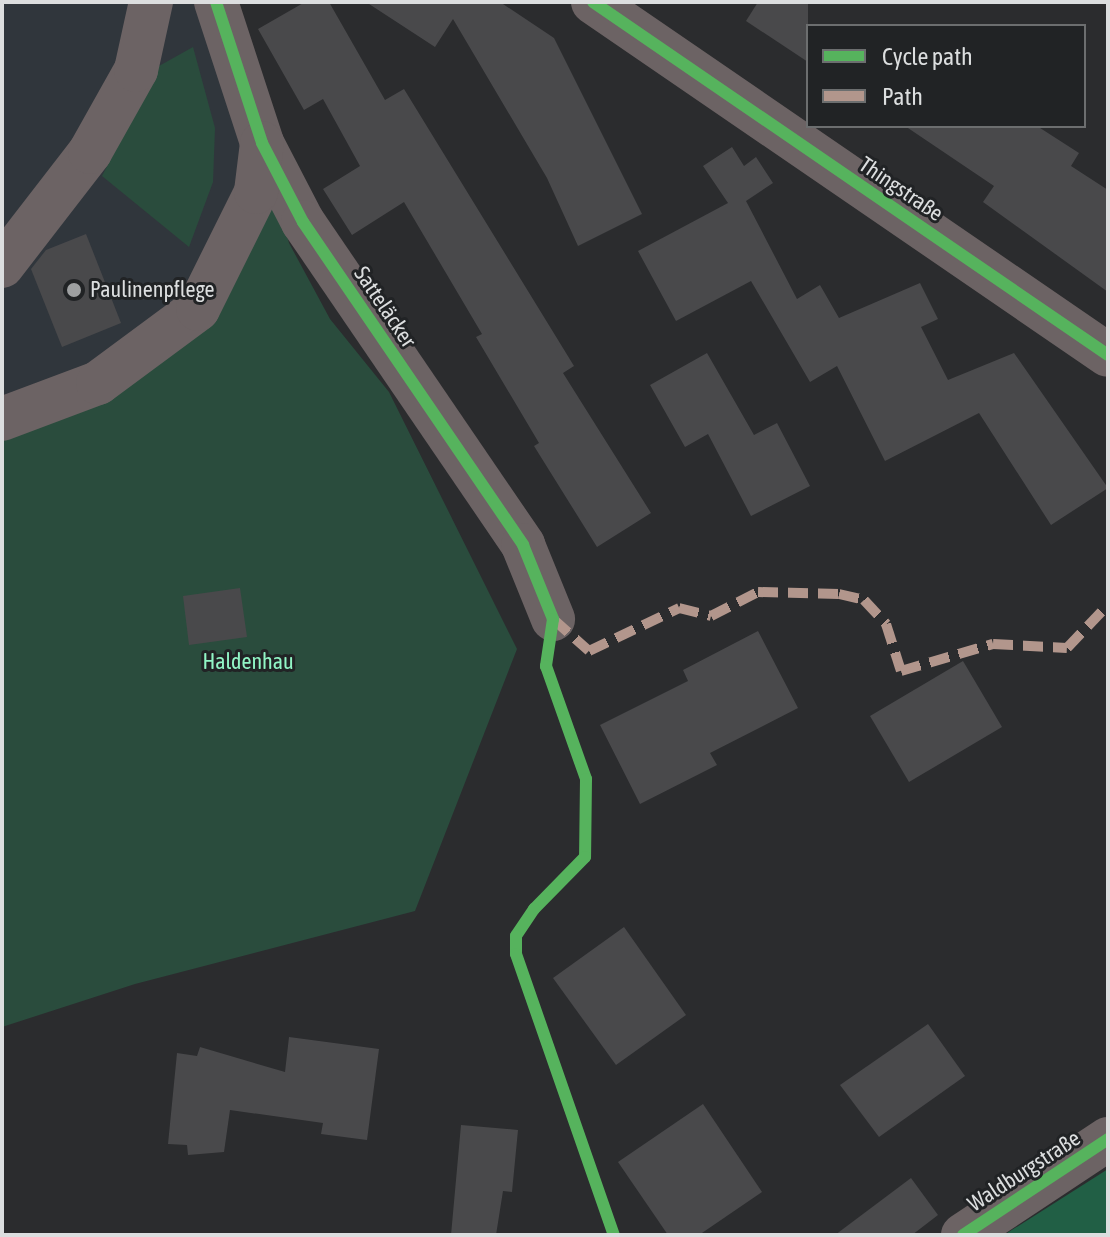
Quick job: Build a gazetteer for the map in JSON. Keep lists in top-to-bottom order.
{
  "streets": {
    "street": ["Thingstraße", "Satteläcker", "Waldburgstraße"]
  },
  "parks": ["Haldenhau"],
  "places": ["Paulinenpflege"],
  "legend": ["Cycle path", "Path"]
}
